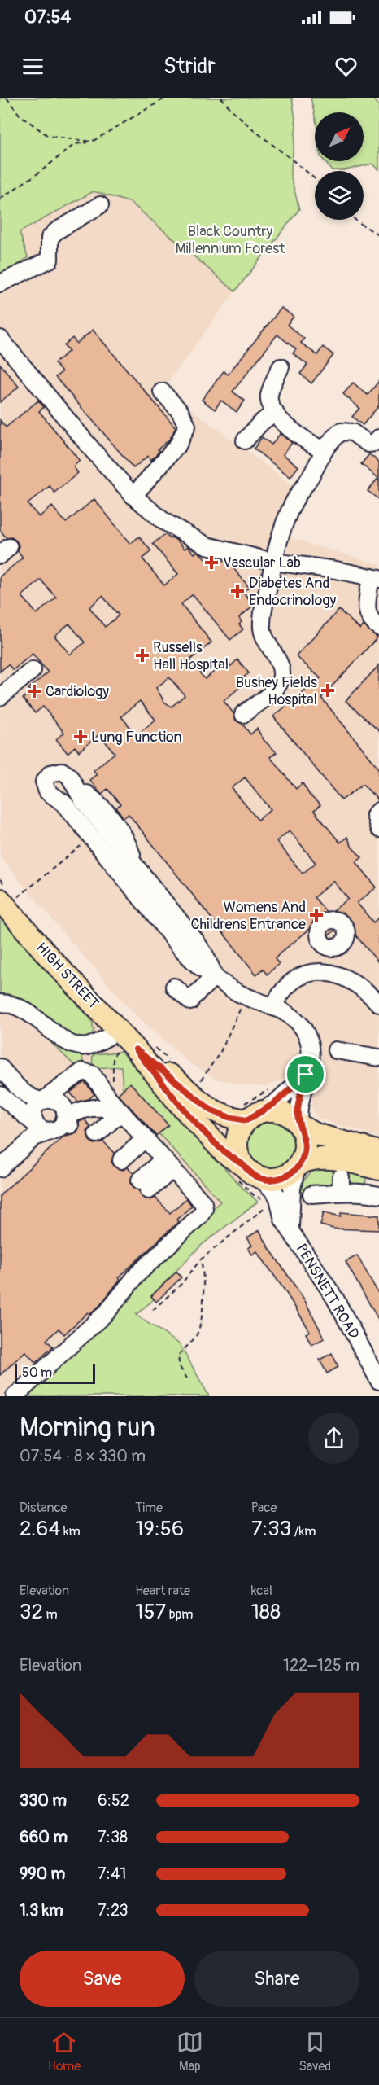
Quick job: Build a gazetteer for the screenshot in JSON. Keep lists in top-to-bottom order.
{
  "streets": {
    "main road": ["HIGH STREET"],
    "street": ["PENSNETT ROAD"]
  },
  "crossings": [
    ["HIGH STREET", "PENSNETT ROAD"]
  ],
  "parks": ["Black Country Millennium Forest"],
  "places": {
    "health": [
      "Vascular Lab",
      "Diabetes And Endocrinology",
      "Russells Hall Hospital",
      "Bushey Fields Hospital",
      "Cardiology",
      "Lung Function",
      "Womens And Childrens Entrance"
    ]
  },
  "scale_bar": "50 m",
  "north": "top right",
  "page": {
    "status": "07:54",
    "header": "Stridr",
    "scale": "50 m",
    "heading": ["Morning run", "07:54 · 8 × 330 m"],
    "stats": [
      ["Distance", "2.64 km"],
      ["Time", "19:56"],
      ["Pace", "7:33 /km"],
      ["Elevation", "32 m"],
      ["Heart rate", "157 bpm"],
      ["kcal", "188"]
    ],
    "chart": ["Elevation", "122–125 m"],
    "list": [
      {
        "name": "330 m",
        "note": "6:52"
      },
      {
        "name": "660 m",
        "note": "7:38"
      },
      {
        "name": "990 m",
        "note": "7:41"
      },
      {
        "name": "1.3 km",
        "note": "7:23"
      }
    ],
    "buttons": ["Save", "Share"],
    "tabs": ["Home", "Map", "Saved"]
  }
}
